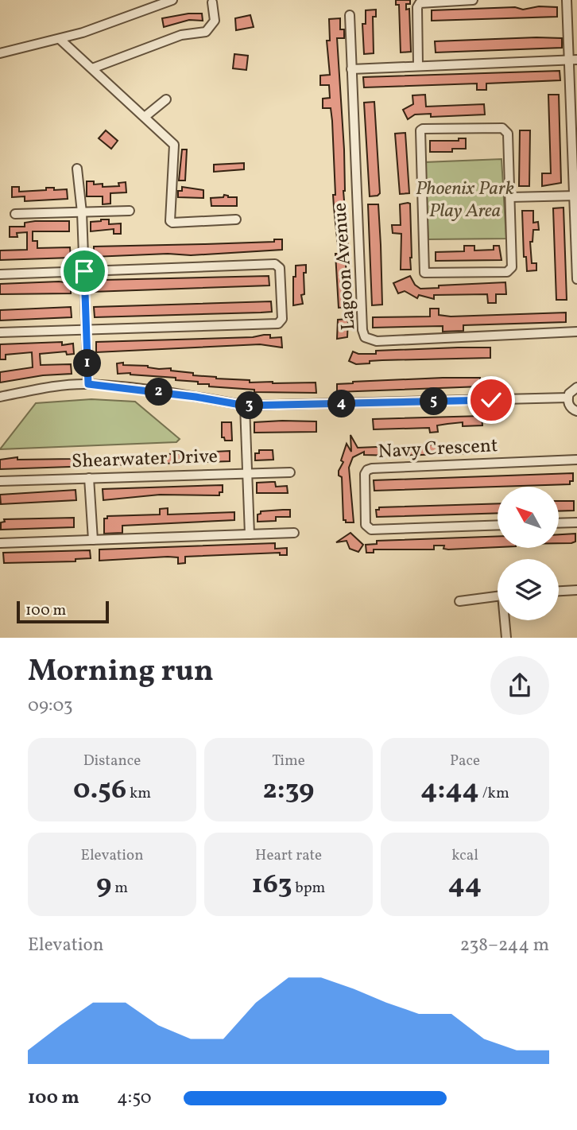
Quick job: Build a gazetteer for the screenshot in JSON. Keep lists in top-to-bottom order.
{
  "streets": {
    "street": ["Lagoon Avenue", "Navy Crescent", "Shearwater Drive"]
  },
  "parks": ["Phoenix Park Play Area"],
  "scale_bar": "100 m",
  "north": "top left",
  "page": {
    "pins": [
      "1",
      "2",
      "5",
      "4",
      "3"
    ],
    "scale": "100 m",
    "heading": ["Morning run", "09:03"],
    "stats": [
      ["Distance", "0.56 km"],
      ["Time", "2:39"],
      ["Pace", "4:44 /km"],
      ["Elevation", "9 m"],
      ["Heart rate", "163 bpm"],
      ["kcal", "44"]
    ],
    "chart": ["Elevation", "238–244 m"],
    "list": [
      {
        "name": "100 m",
        "note": "4:50"
      }
    ]
  }
}
